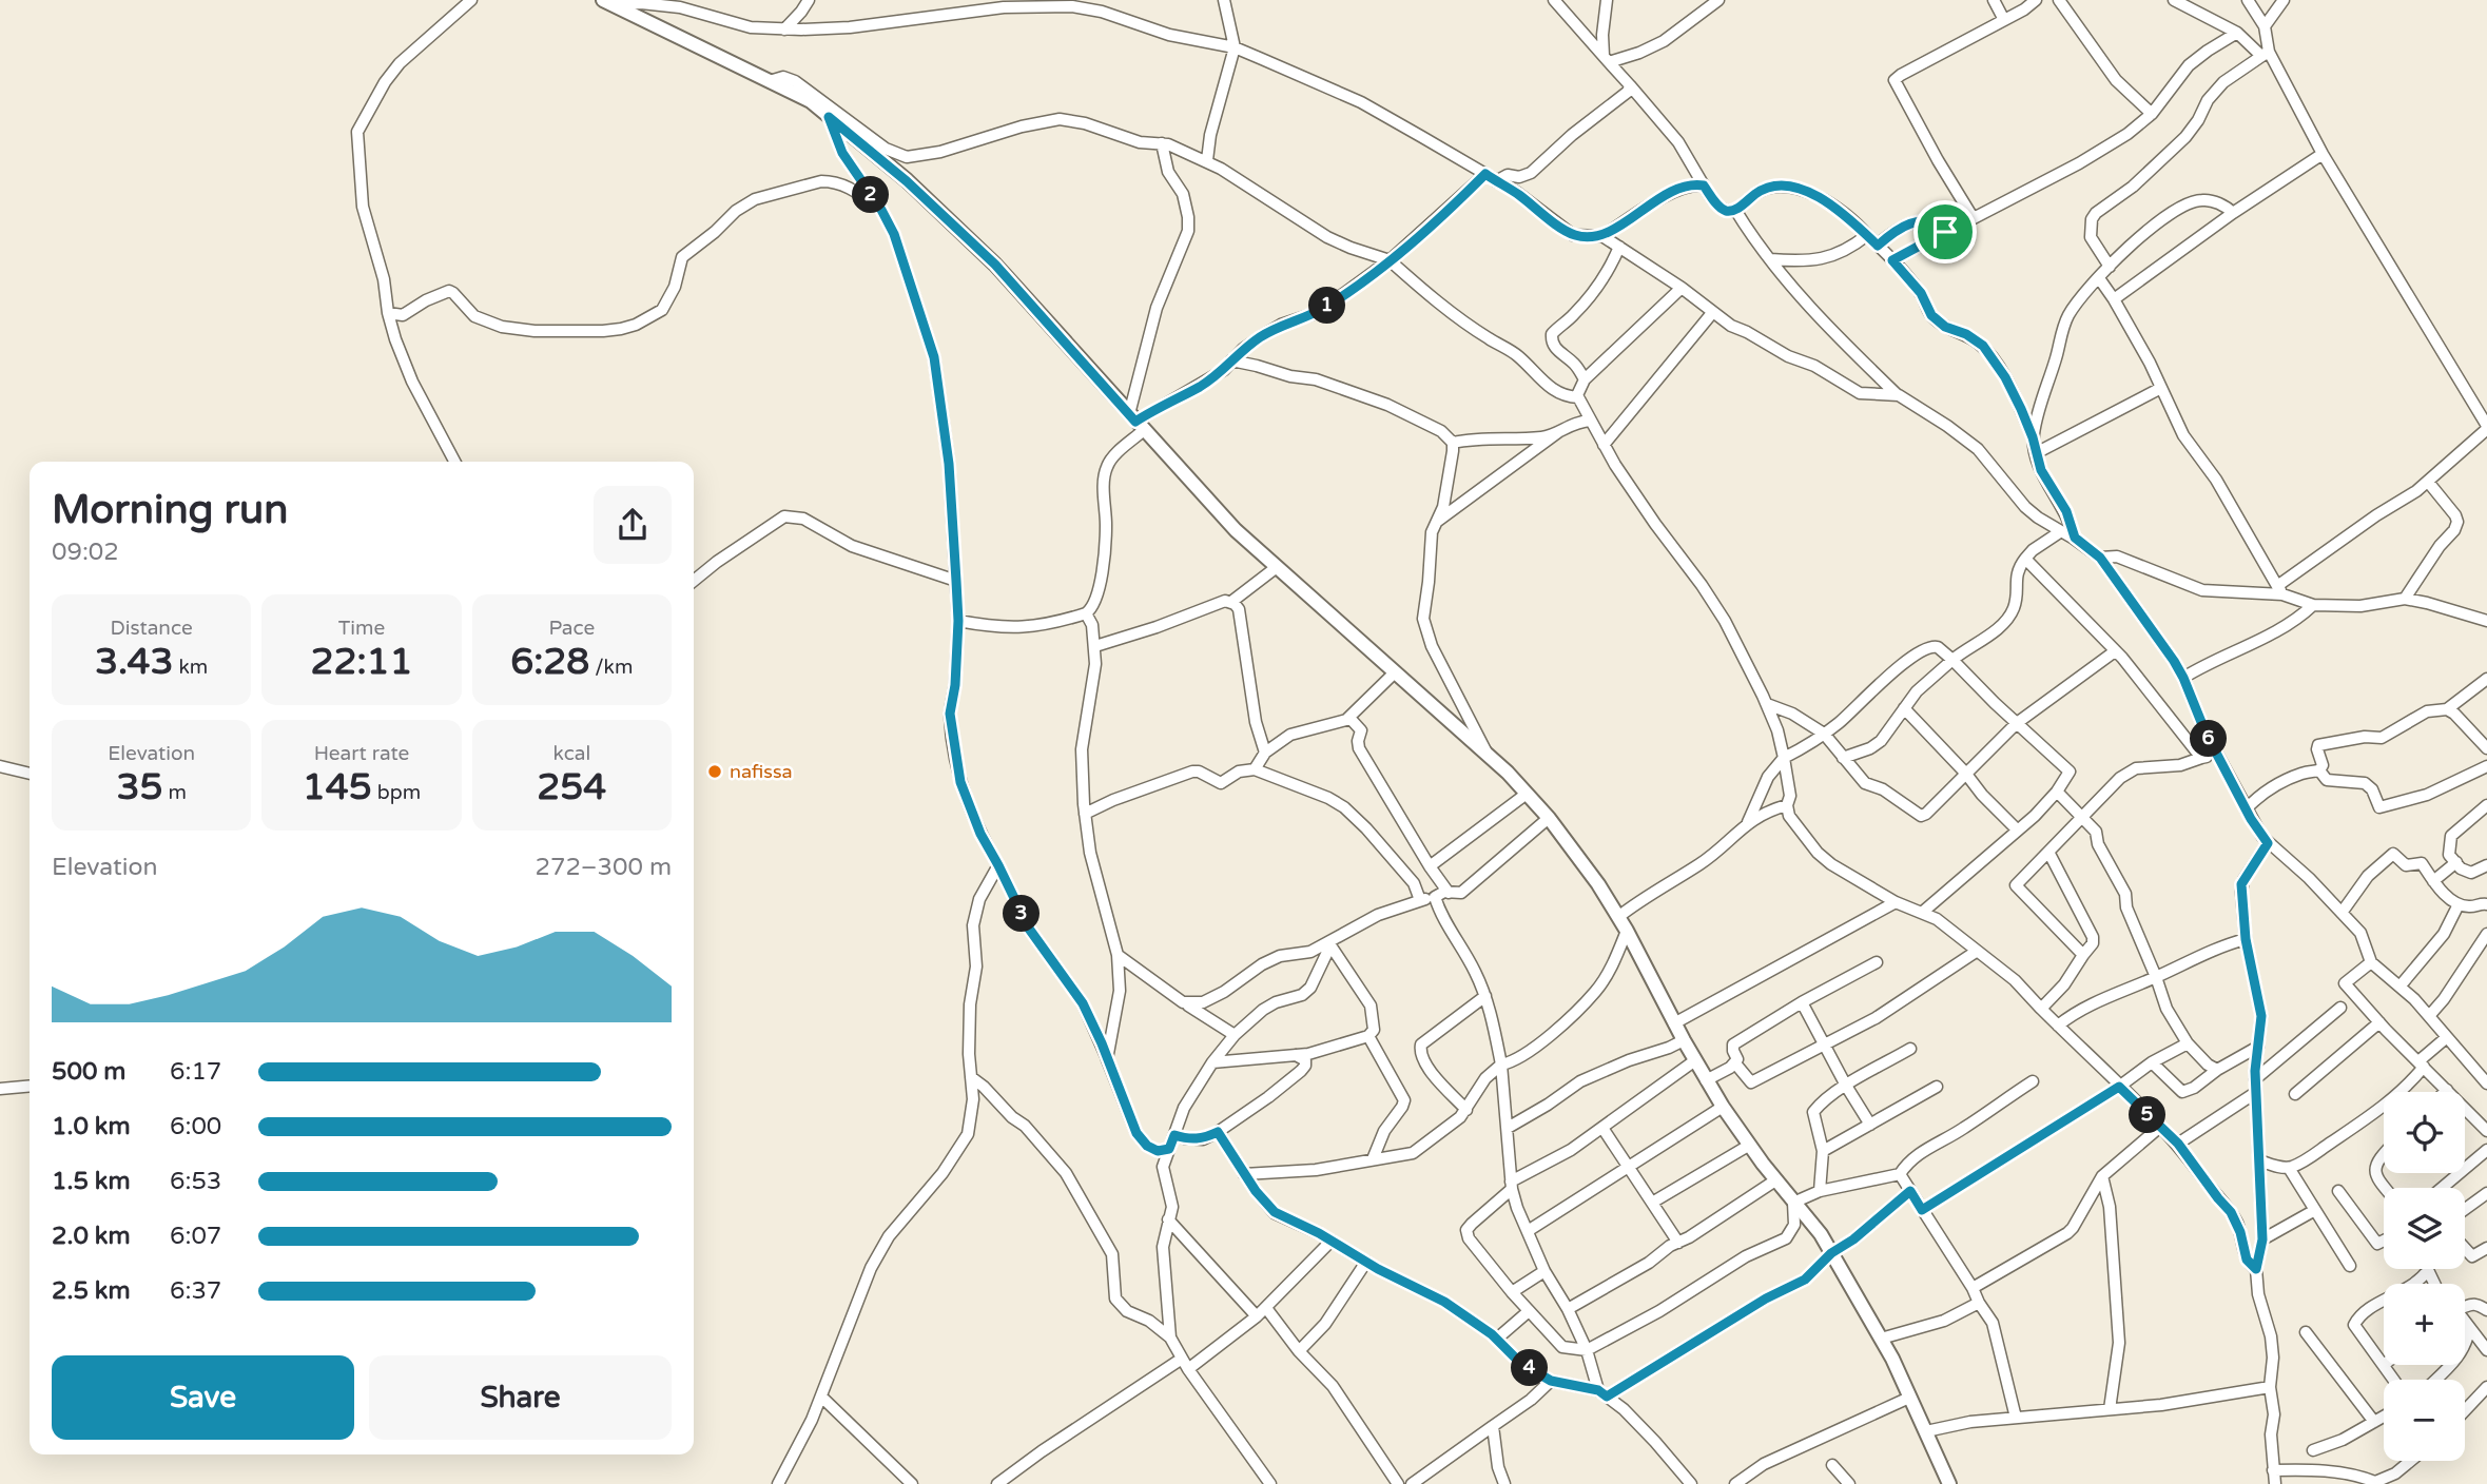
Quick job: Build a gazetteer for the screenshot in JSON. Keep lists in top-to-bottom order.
{
  "places": ["nafissa"],
  "page": {
    "pins": [
      "2",
      "1",
      "6",
      "3",
      "5",
      "4"
    ],
    "heading": ["Morning run", "09:02"],
    "stats": [
      ["Distance", "3.43 km"],
      ["Time", "22:11"],
      ["Pace", "6:28 /km"],
      ["Elevation", "35 m"],
      ["Heart rate", "145 bpm"],
      ["kcal", "254"]
    ],
    "chart": ["Elevation", "272–300 m"],
    "list": [
      {
        "name": "500 m",
        "note": "6:17"
      },
      {
        "name": "1.0 km",
        "note": "6:00"
      },
      {
        "name": "1.5 km",
        "note": "6:53"
      },
      {
        "name": "2.0 km",
        "note": "6:07"
      },
      {
        "name": "2.5 km",
        "note": "6:37"
      }
    ],
    "map_buttons": ["+", "−"],
    "buttons": ["Save", "Share"]
  }
}
